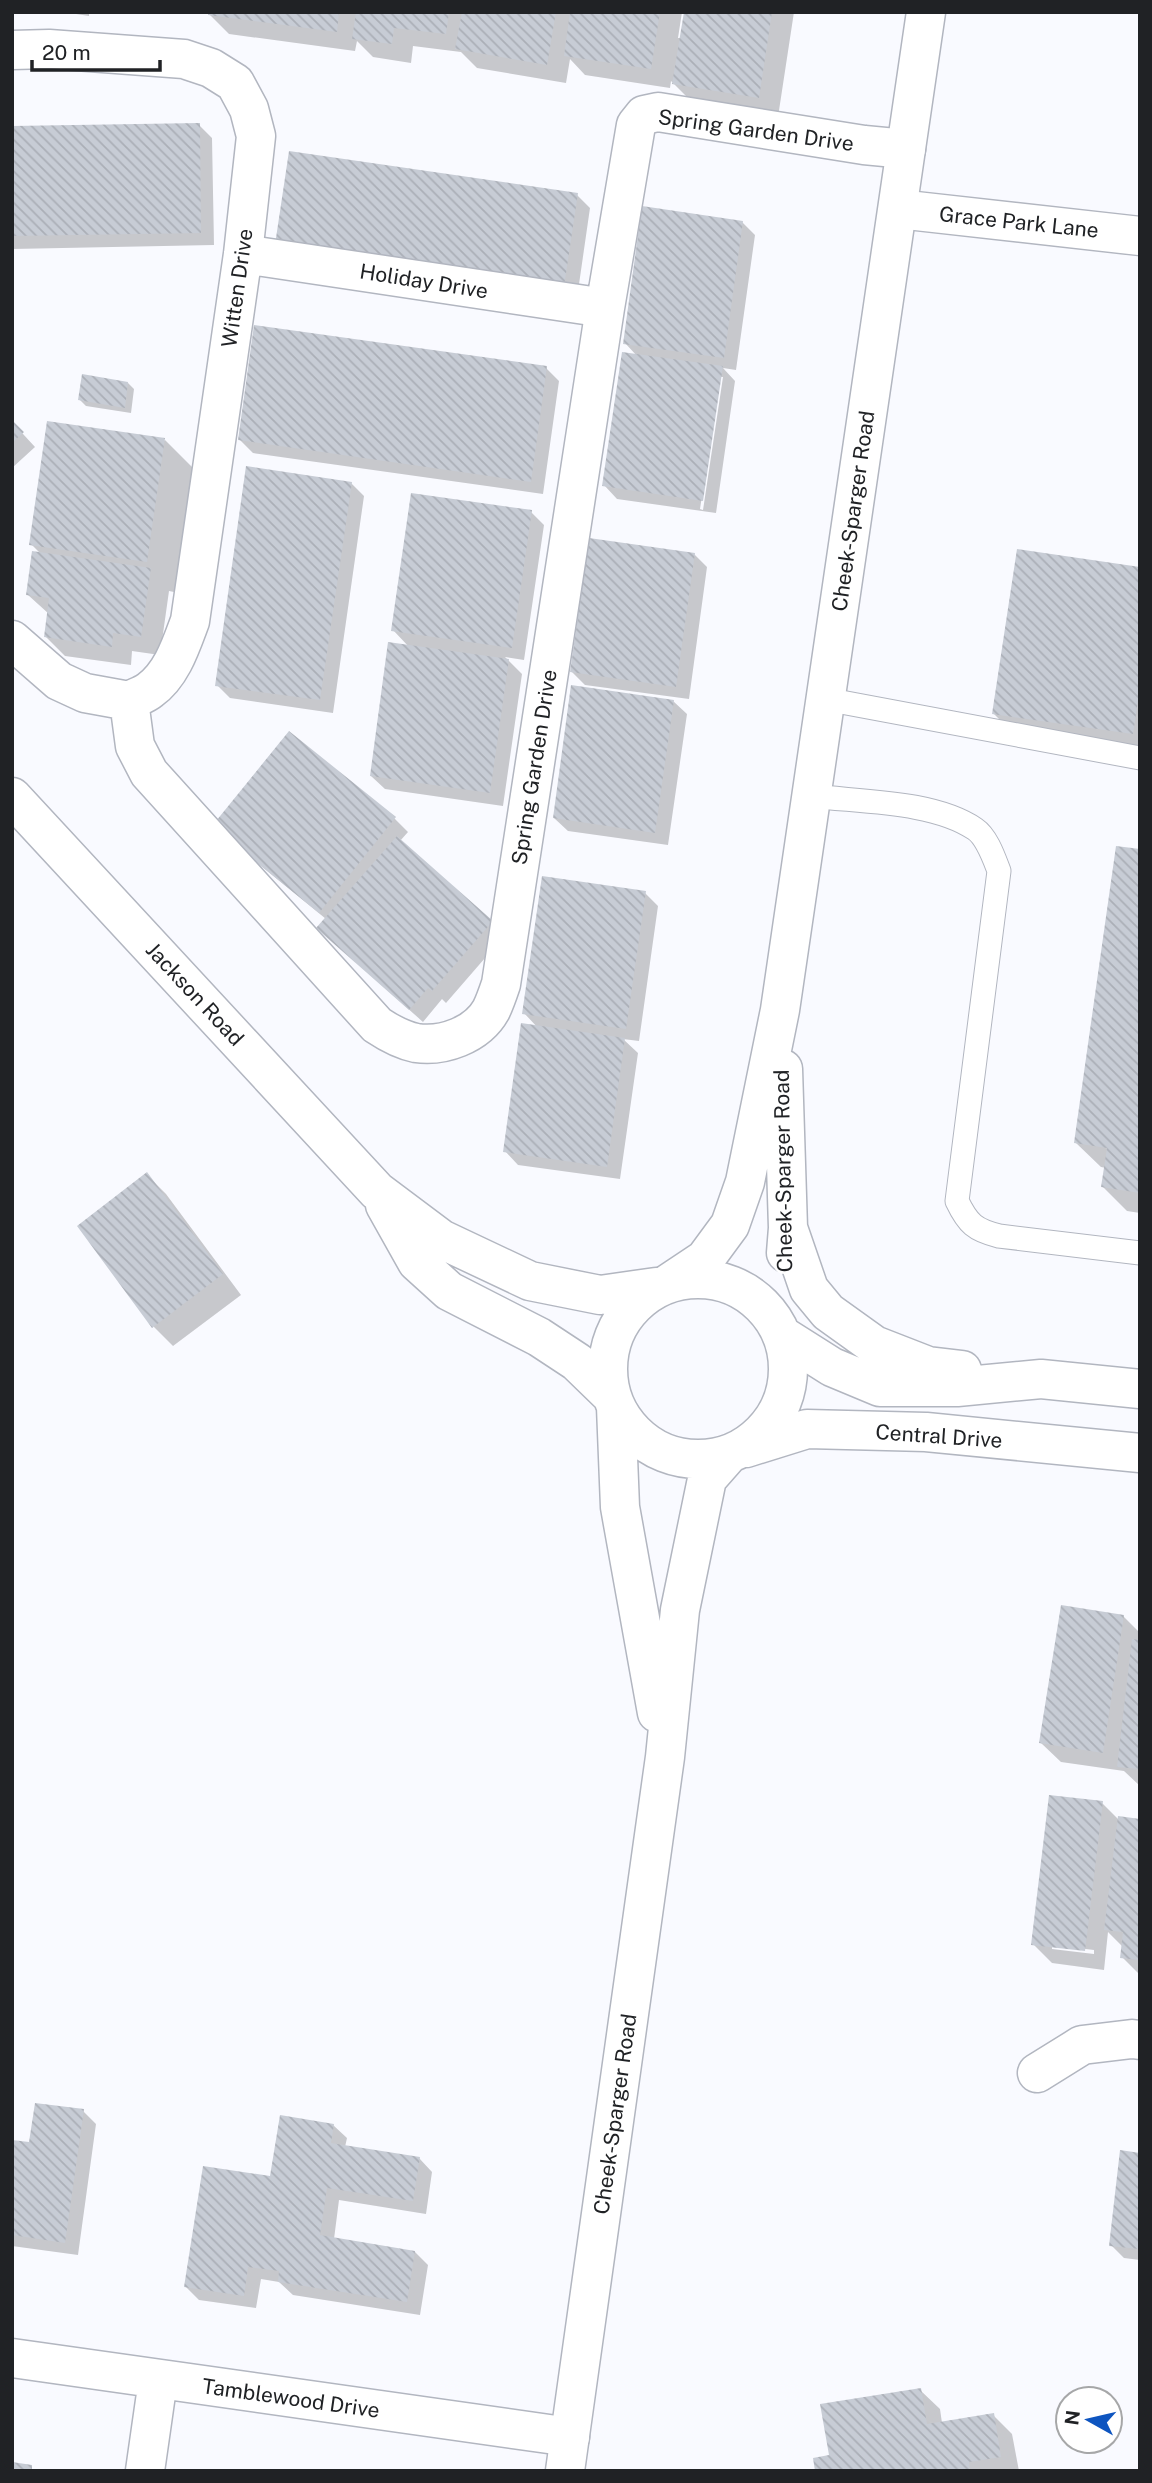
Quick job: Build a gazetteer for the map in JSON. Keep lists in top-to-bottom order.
{
  "streets": {
    "main road": [
      "Spring Garden Drive",
      "Grace Park Lane",
      "Holiday Drive",
      "Witten Drive",
      "Cheek-Sparger Road",
      "Jackson Road",
      "Central Drive",
      "Tamblewood Drive"
    ]
  },
  "crossings": [
    ["Spring Garden Drive", "Holiday Drive"],
    ["Spring Garden Drive", "Witten Drive"],
    ["Spring Garden Drive", "Cheek-Sparger Road"],
    ["Grace Park Lane", "Cheek-Sparger Road"],
    ["Holiday Drive", "Witten Drive"],
    ["Cheek-Sparger Road", "Jackson Road"],
    ["Cheek-Sparger Road", "Central Drive"],
    ["Cheek-Sparger Road", "Tamblewood Drive"],
    ["Jackson Road", "Central Drive"]
  ],
  "scale_bar": "20 m",
  "north": "left"
}
